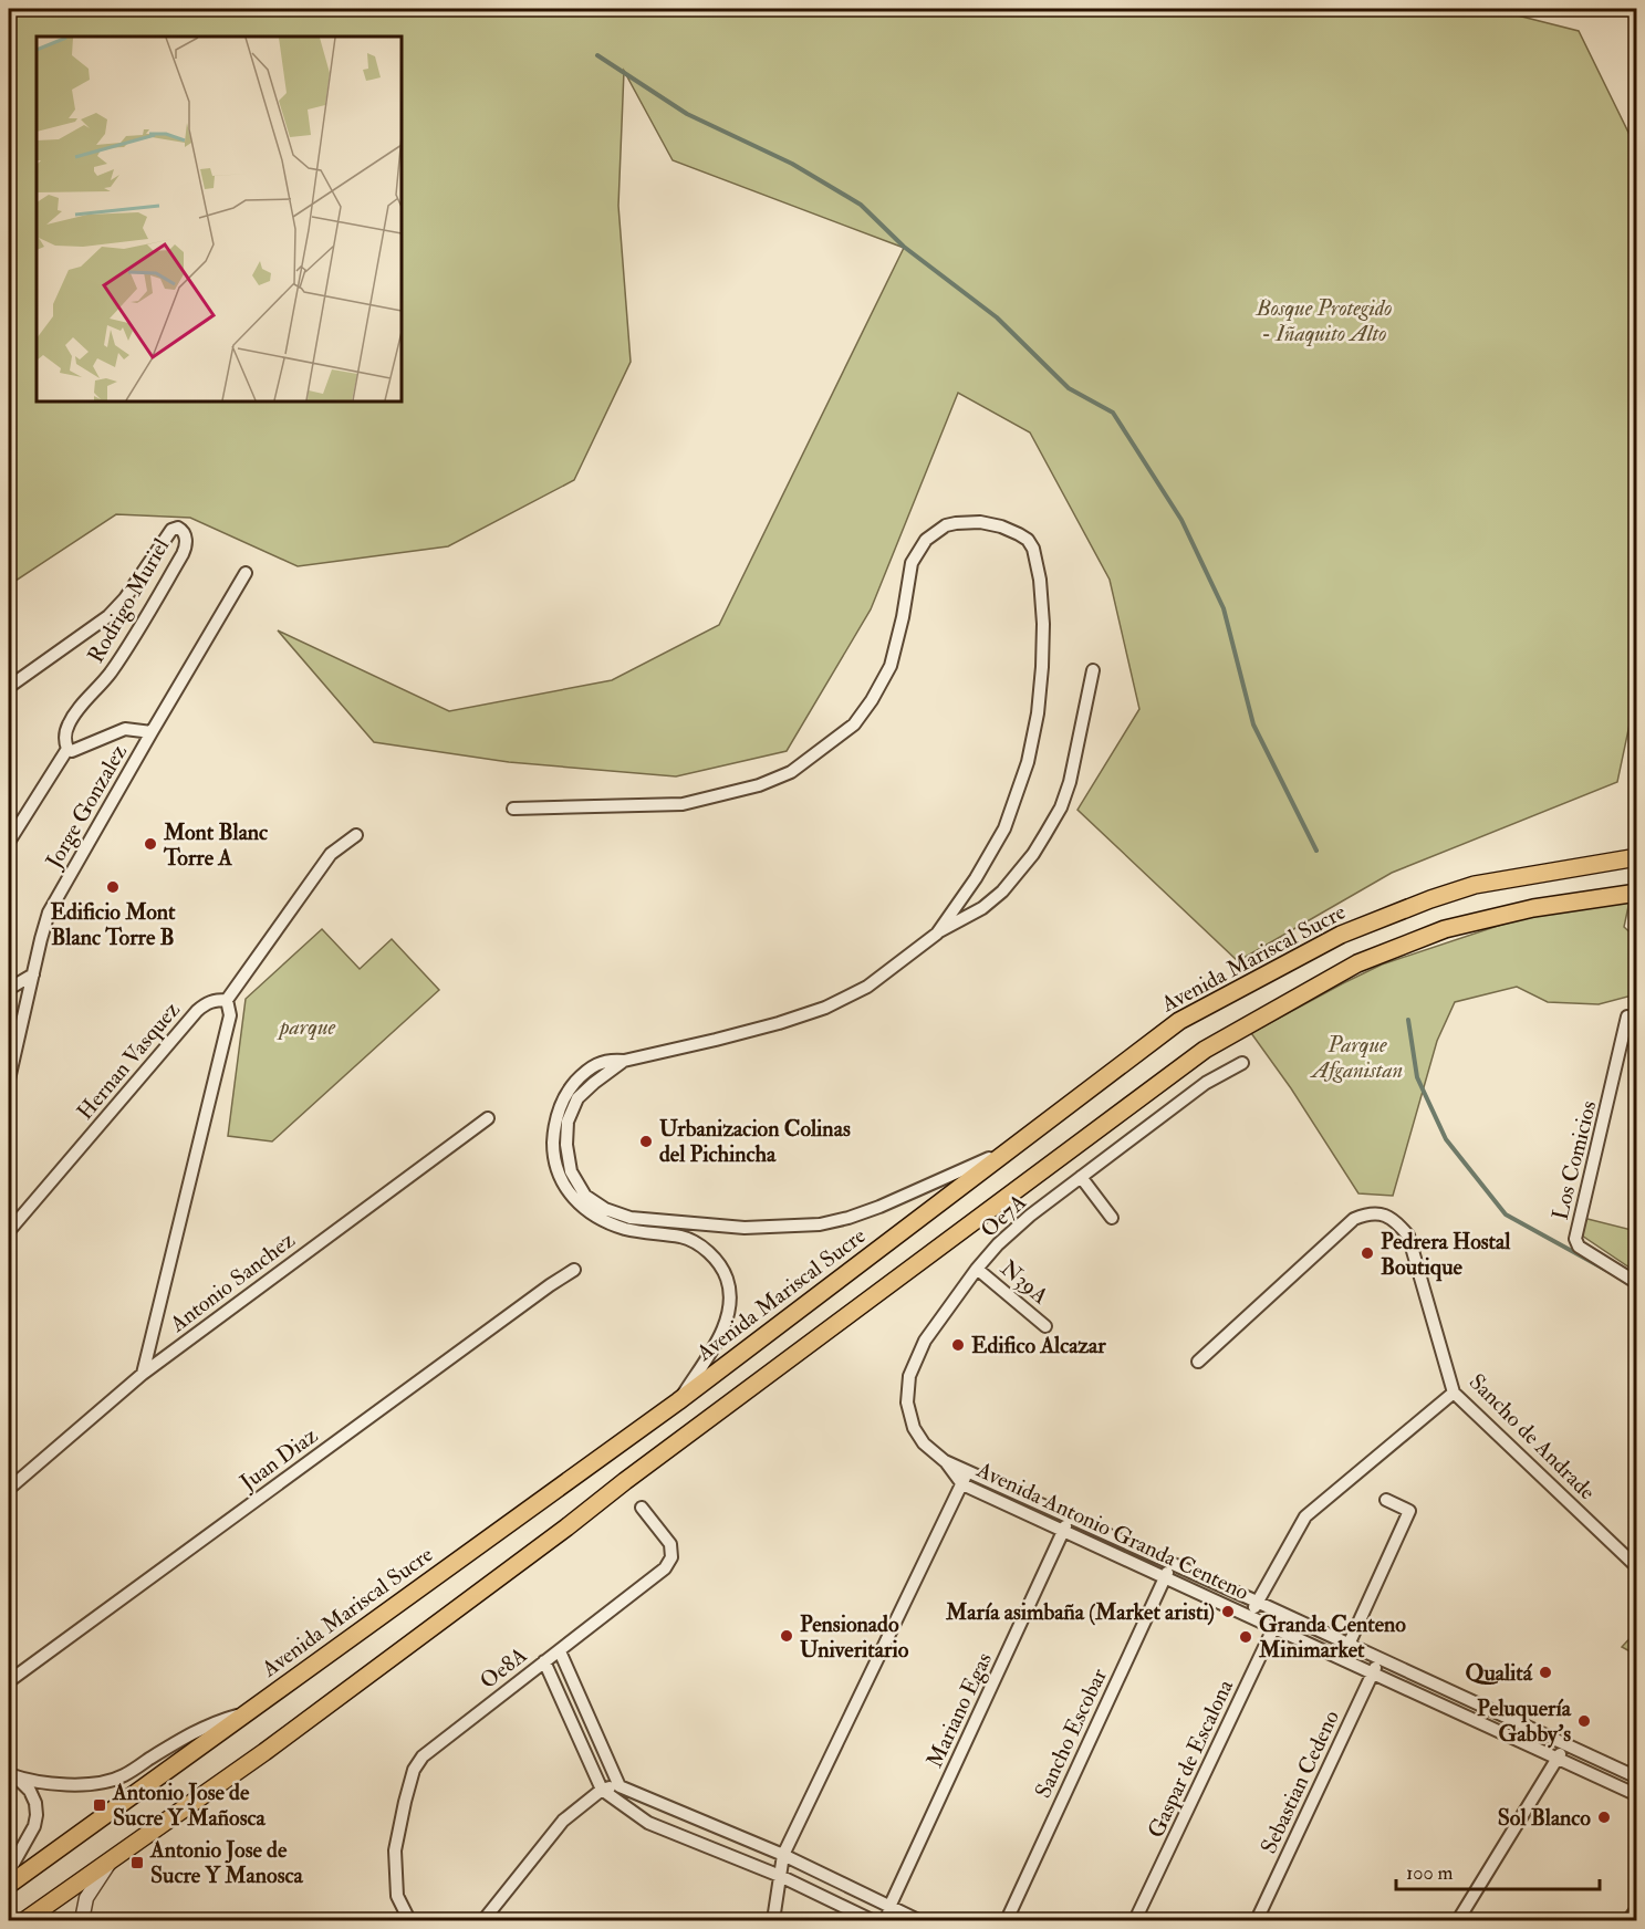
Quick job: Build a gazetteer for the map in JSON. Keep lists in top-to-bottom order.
{
  "streets": {
    "main road": ["Avenida Mariscal Sucre"],
    "street": [
      "Rodrigo Muriel",
      "Jorge Gonzalez",
      "Hernan Vasquez",
      "Los Comicios",
      "Oe7A",
      "Antonio Sanchez",
      "N39A",
      "Sancho de Andrade",
      "Juan Diaz",
      "Avenida Antonio Granda Centeno",
      "Oe8A",
      "Mariano Egas",
      "Sancho Escobar",
      "Gaspar de Escalona",
      "Sebastian Cedeno"
    ]
  },
  "crossings": [
    ["Oe7A", "N39A"],
    ["Oe7A", "Avenida Antonio Granda Centeno"],
    ["Avenida Antonio Granda Centeno", "Mariano Egas"],
    ["Avenida Antonio Granda Centeno", "Sancho Escobar"],
    ["Avenida Antonio Granda Centeno", "Gaspar de Escalona"],
    ["Avenida Antonio Granda Centeno", "Sebastian Cedeno"]
  ],
  "parks": ["Bosque Protegido - Iñaquito Alto", "parque", "Parque Afganistan"],
  "places": {
    "other": [
      "Mont Blanc Torre A",
      "Edificio Mont Blanc Torre B",
      "Urbanizacion Colinas del Pichincha",
      "Pedrera Hostal Boutique",
      "Edifico Alcazar",
      "María asimbaña (Market aristi)",
      "Pensionado Univeritario",
      "Granda Centeno Minimarket",
      "Qualitá",
      "Peluquería Gabby's",
      "Sol Blanco"
    ],
    "transit": ["Antonio Jose de Sucre Y Mañosca", "Antonio Jose de Sucre Y Manosca"]
  },
  "scale_bar": "100 m"
}
